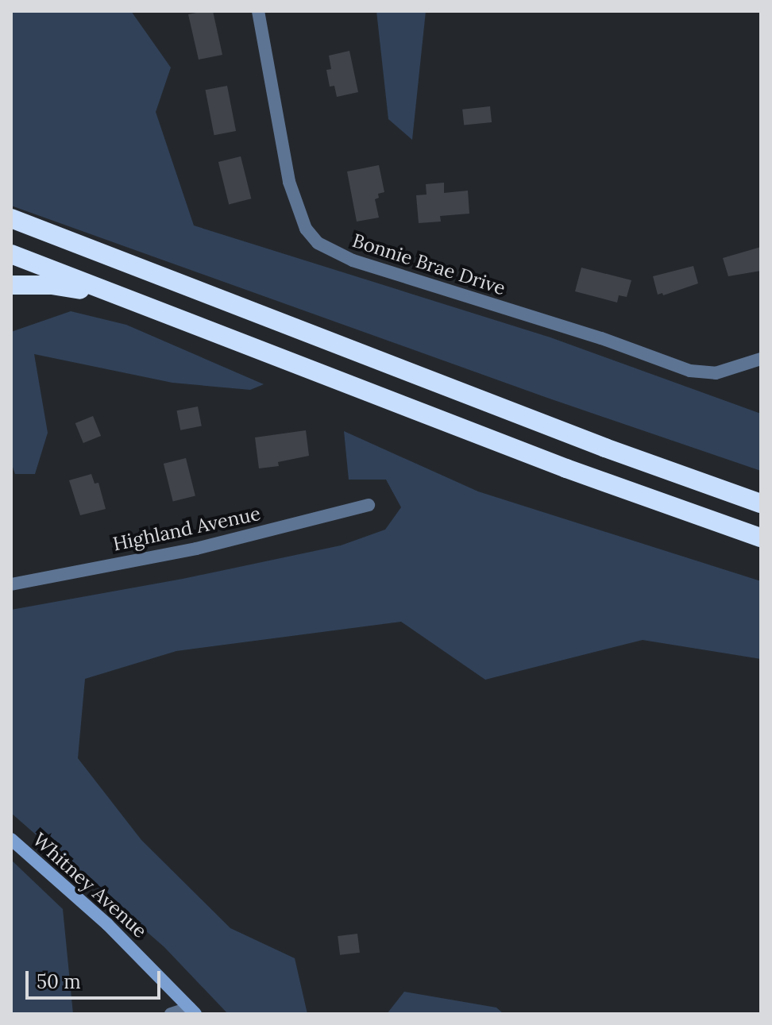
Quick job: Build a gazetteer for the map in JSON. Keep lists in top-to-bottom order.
{
  "streets": {
    "main road": ["Whitney Avenue"],
    "street": ["Bonnie Brae Drive", "Highland Avenue"]
  },
  "scale_bar": "50 m"
}
